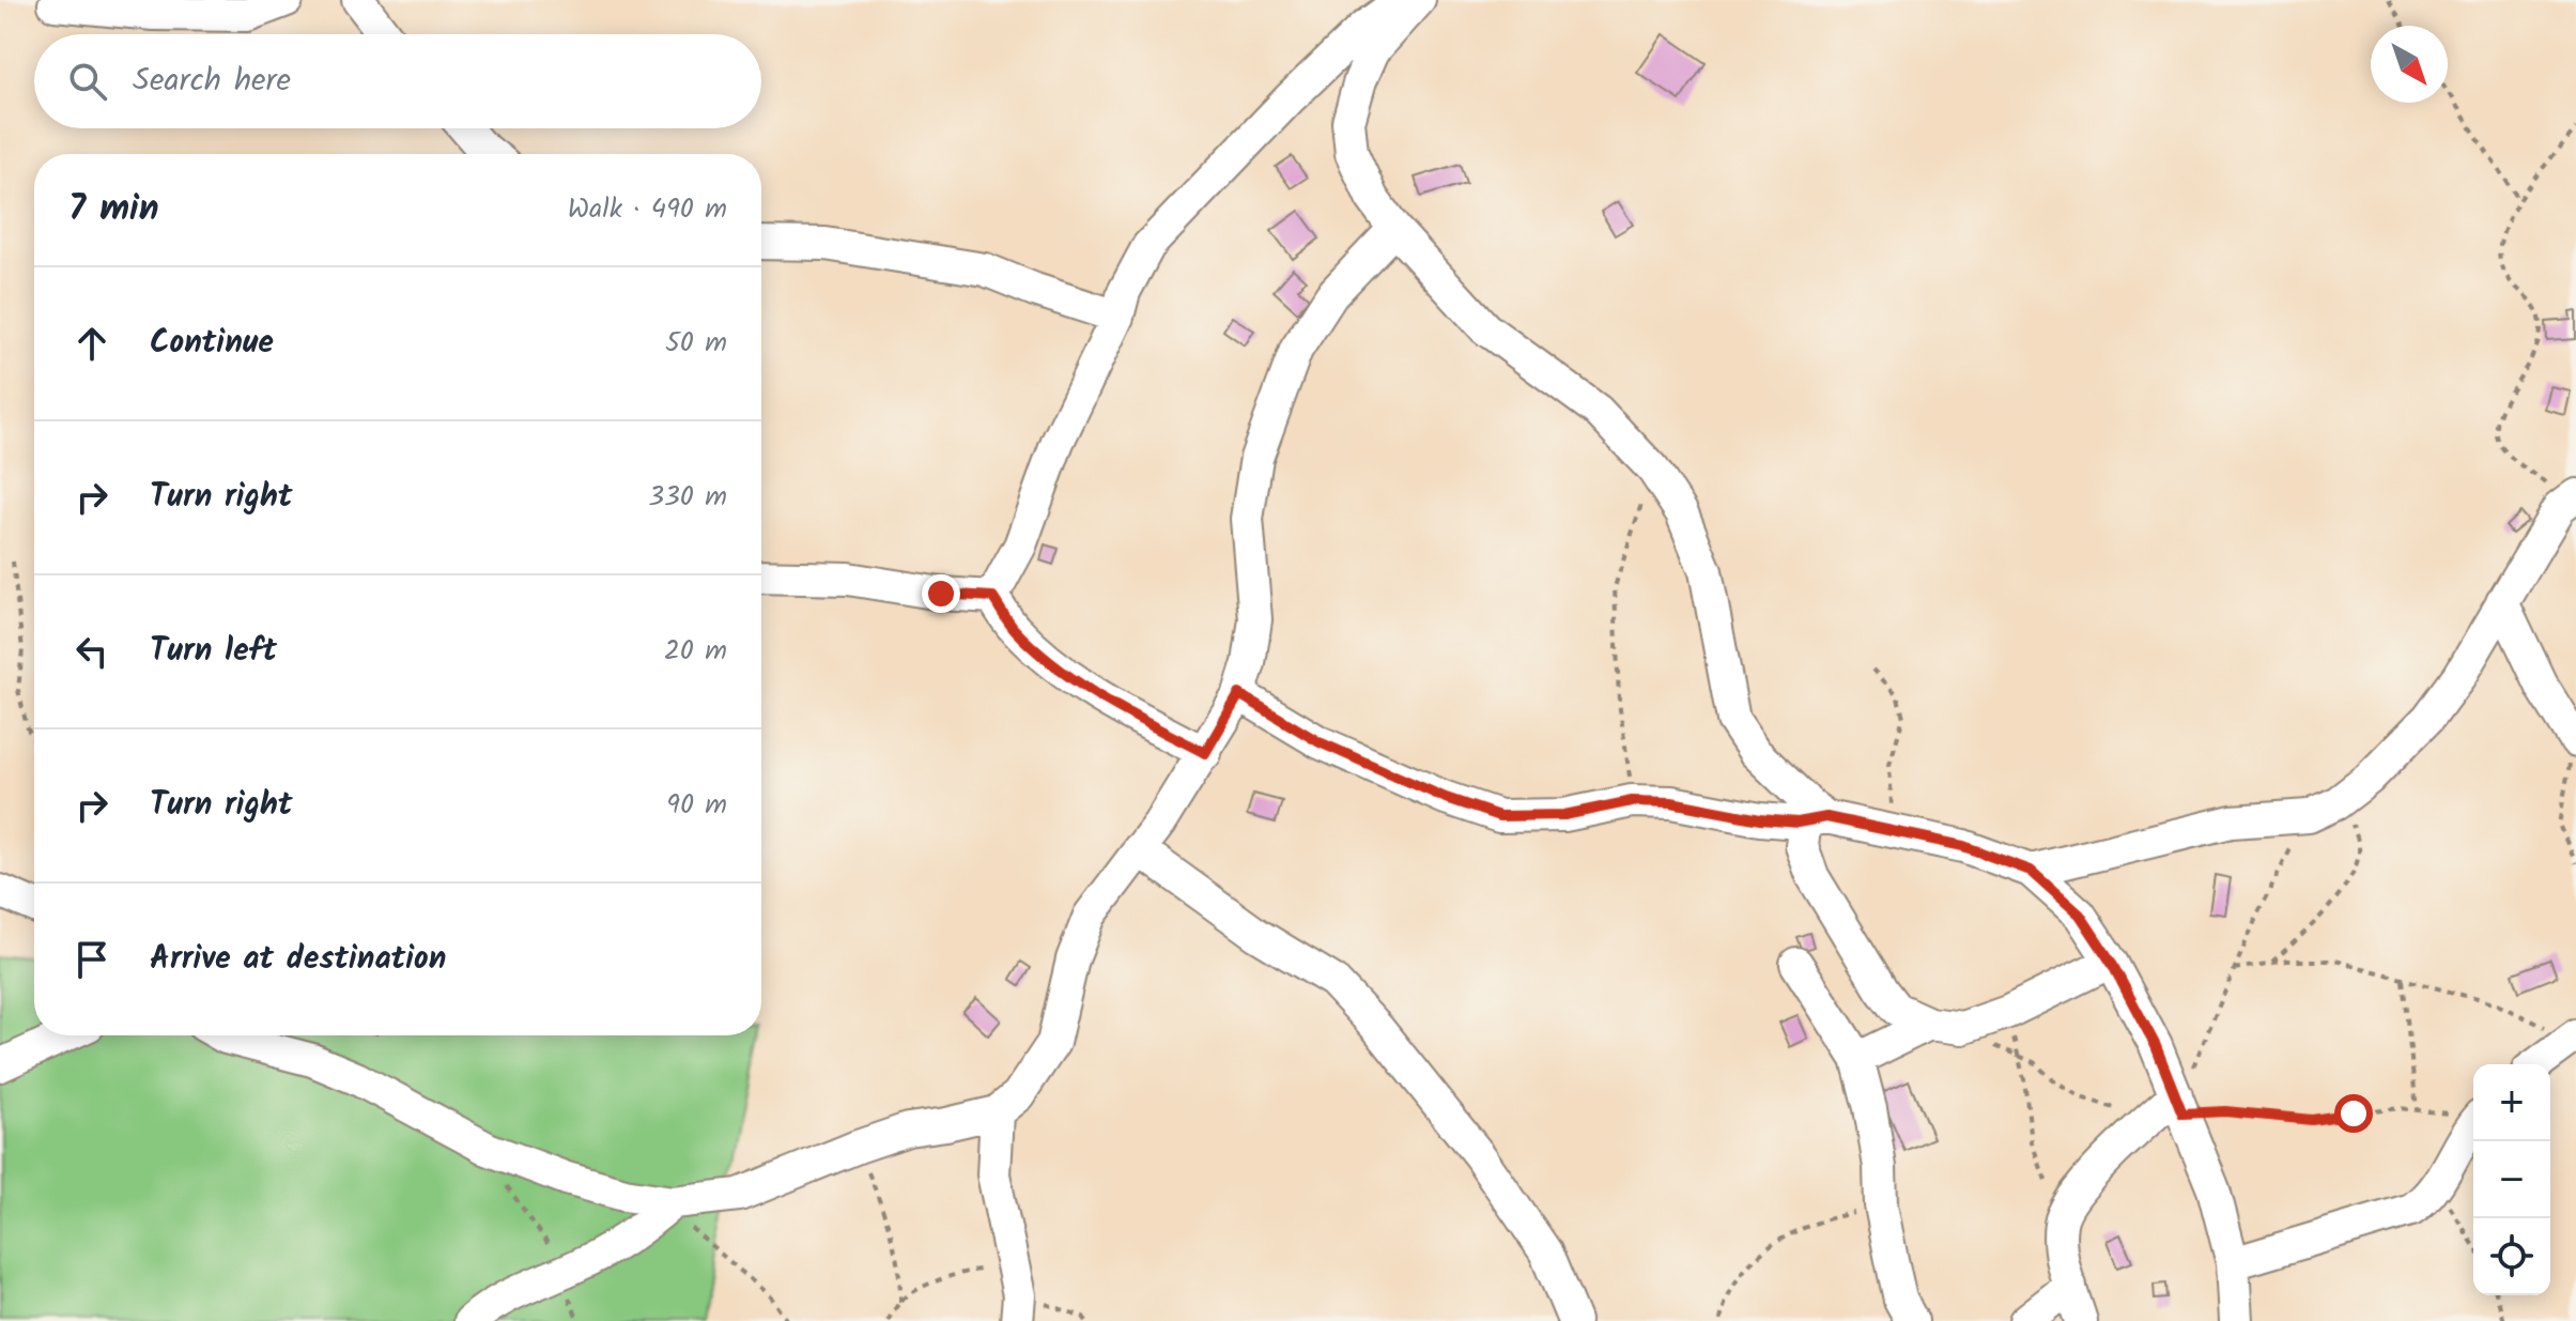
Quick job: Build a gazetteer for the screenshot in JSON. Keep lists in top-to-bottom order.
{
  "north": "bottom right",
  "page": {
    "search": "Search here",
    "heading": ["7 min", "Walk · 490 m"],
    "list": [
      ["Continue", "50 m"],
      ["Turn right", "330 m"],
      ["Turn left", "20 m"],
      ["Turn right", "90 m"],
      "Arrive at destination"
    ],
    "map_buttons": ["+", "−"]
  }
}
